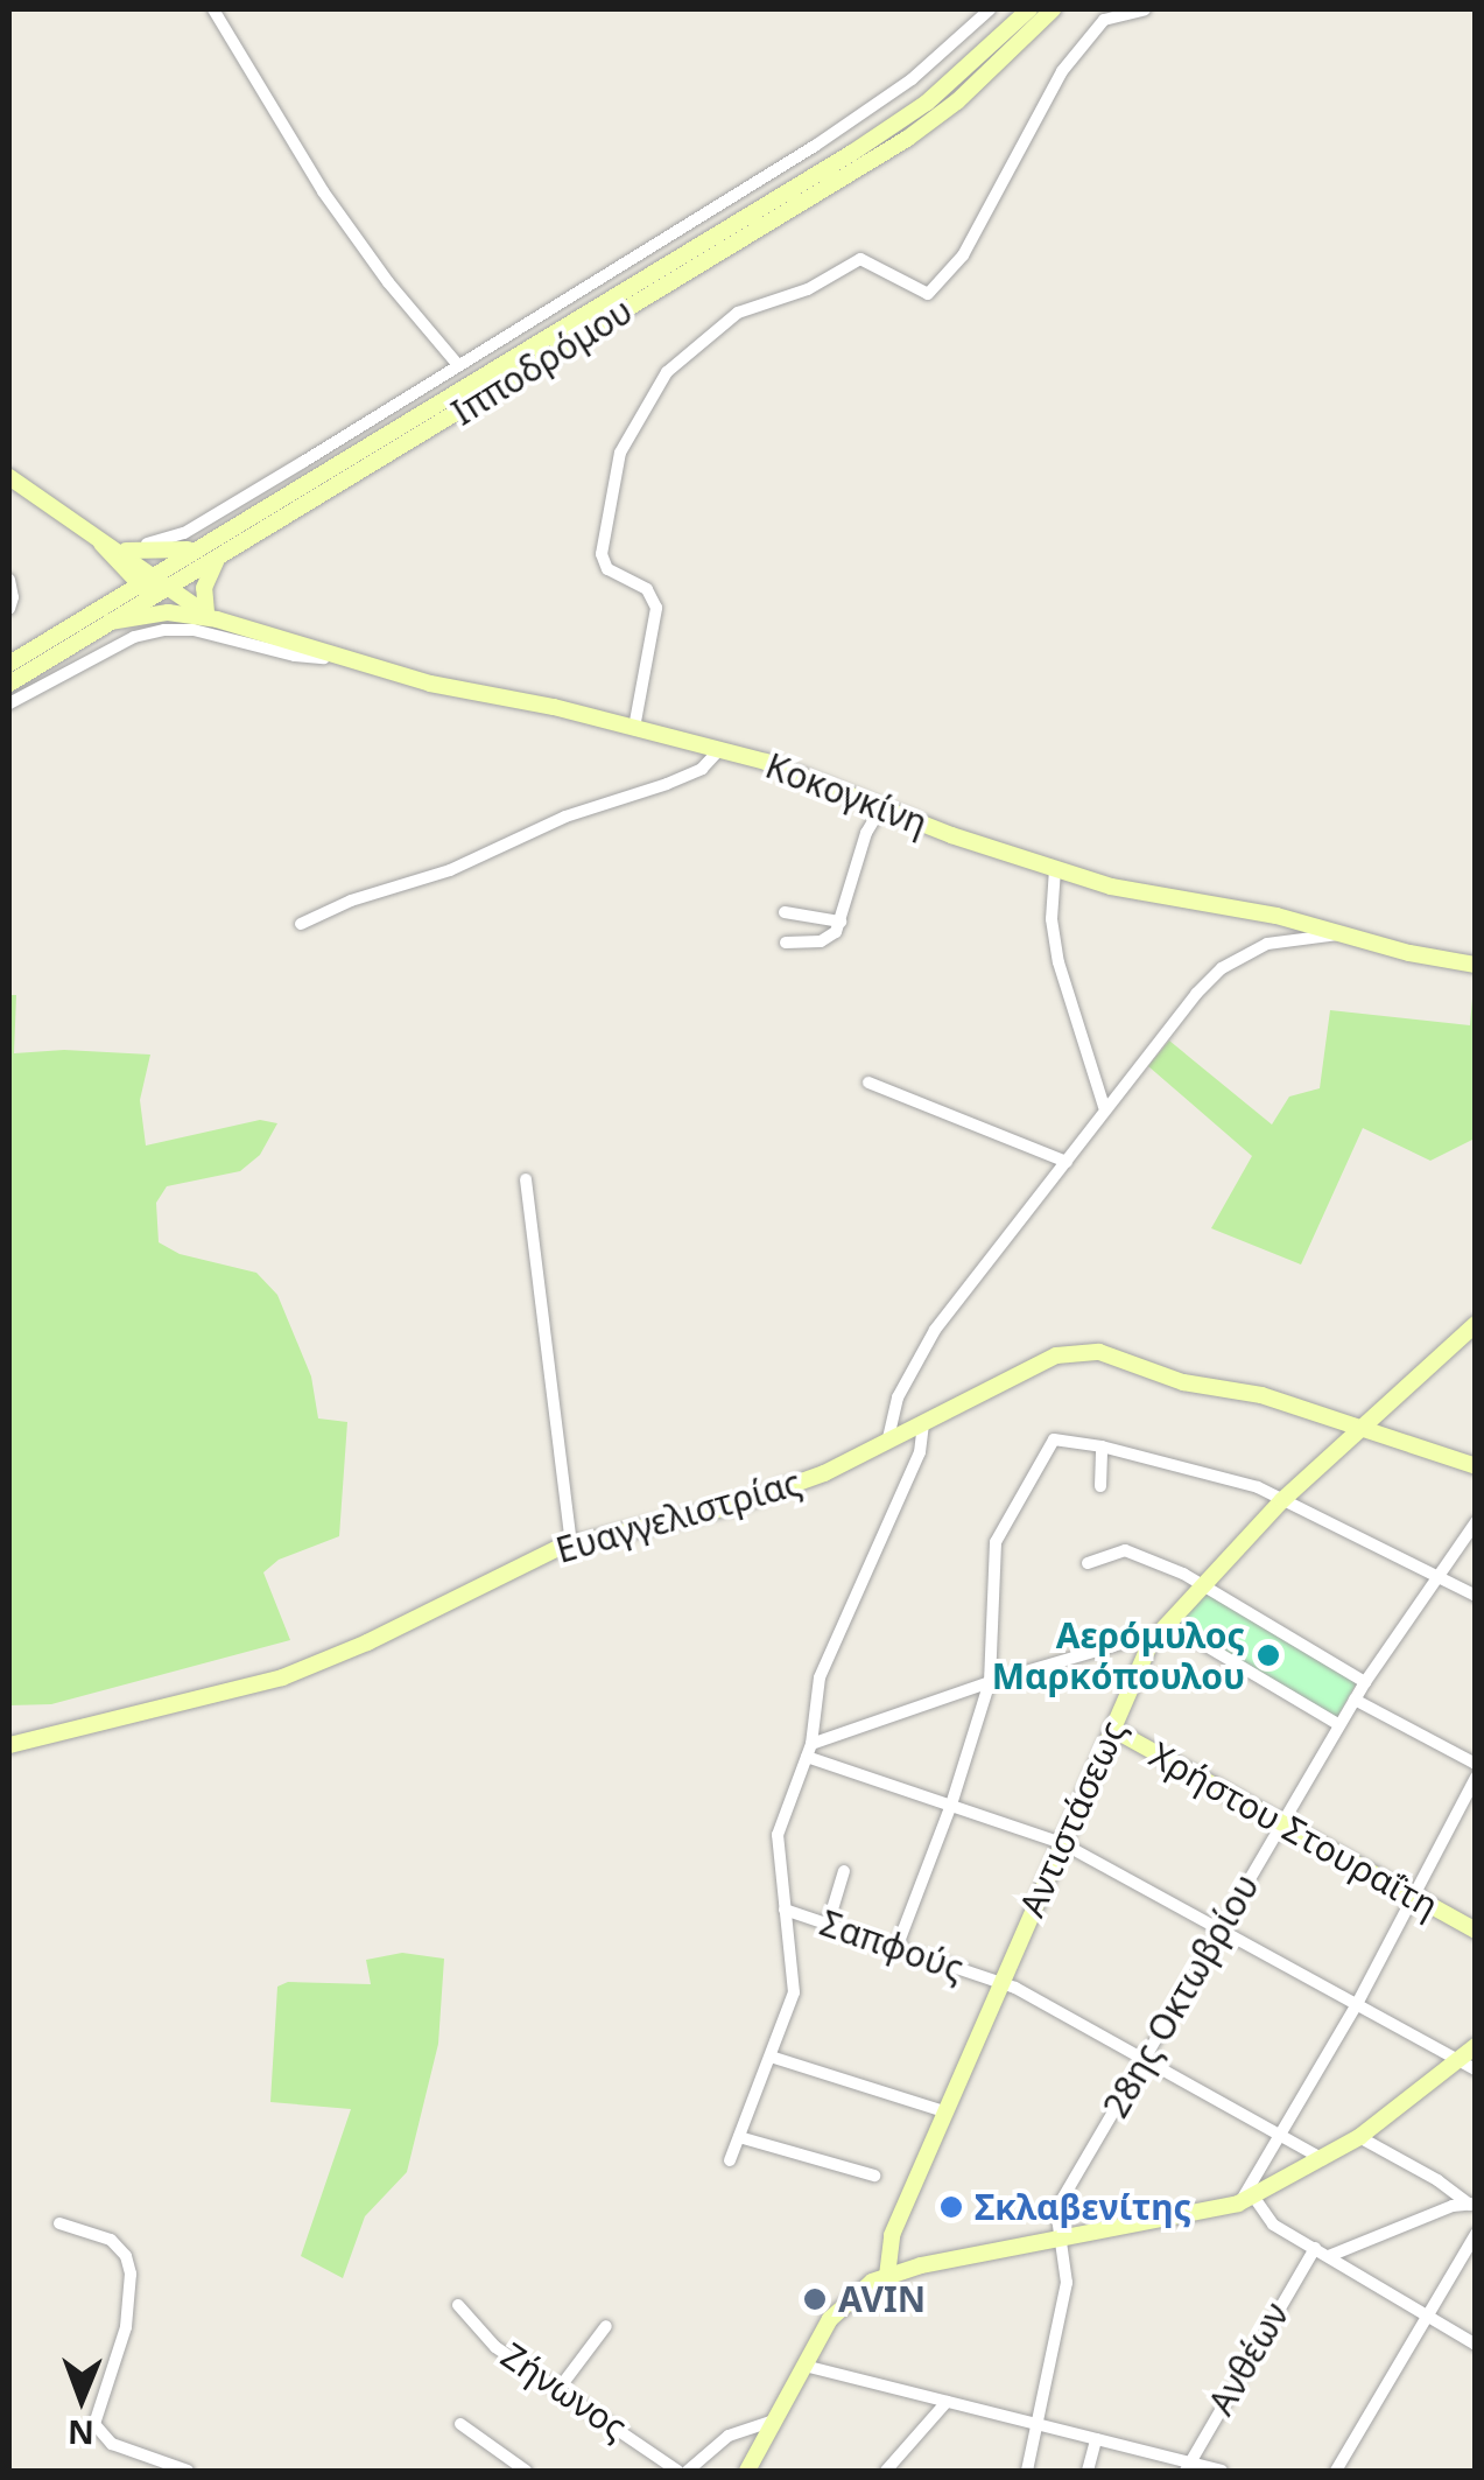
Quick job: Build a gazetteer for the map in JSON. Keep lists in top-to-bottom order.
{
  "streets": {
    "street": [
      "Ιπποδρόμου",
      "Κοκογκίνη",
      "Ευαγγελιστρίας",
      "Αντιστάσεως",
      "Χρήστου Στουραΐτη",
      "Σαπφούς",
      "28ης Οκτωβρίου",
      "Ανθέων",
      "Ζήνωνος"
    ]
  },
  "crossings": [
    ["Ευαγγελιστρίας", "Αντιστάσεως"],
    ["Αντιστάσεως", "Χρήστου Στουραΐτη"],
    ["Αντιστάσεως", "Σαπφούς"],
    ["Χρήστου Στουραΐτη", "28ης Οκτωβρίου"],
    ["Σαπφούς", "28ης Οκτωβρίου"]
  ],
  "places": ["Αερόμυλος Μαρκόπουλου", "Σκλαβενίτης", "AVIN"],
  "north": "bottom"
}
